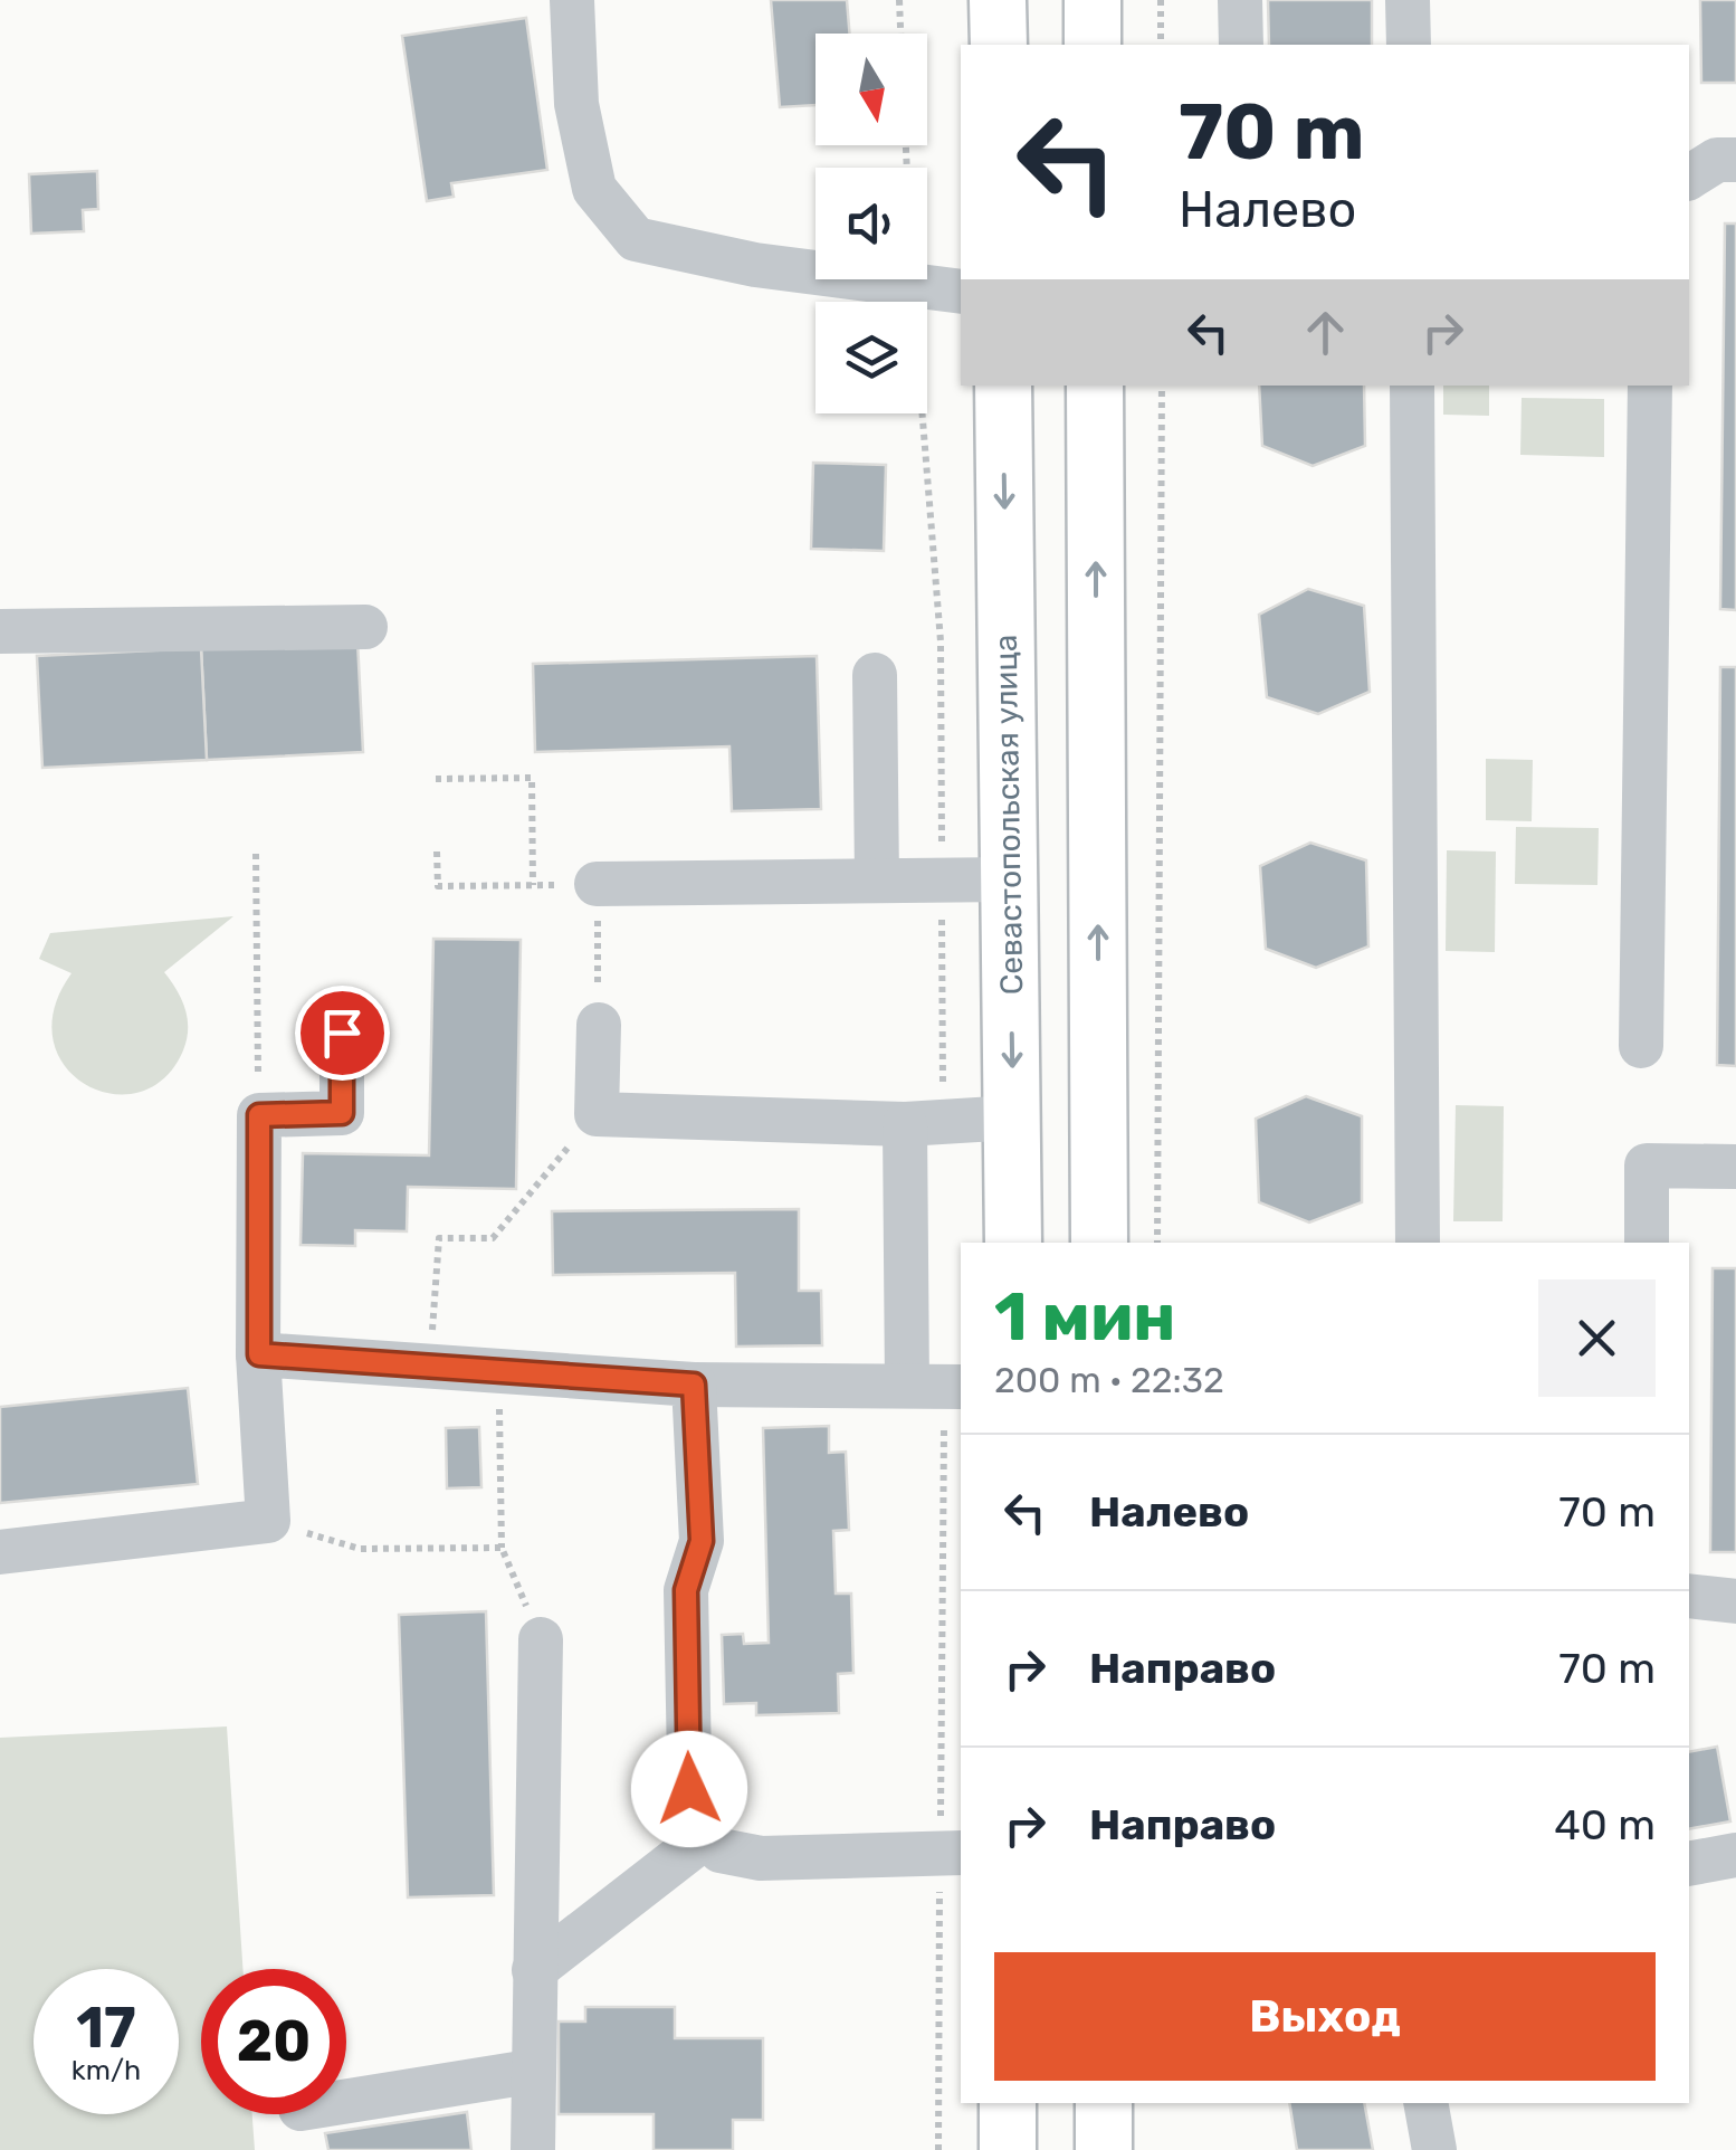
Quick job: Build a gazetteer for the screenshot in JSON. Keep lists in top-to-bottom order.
{
  "streets": {
    "main road": ["Севастопольская улица"]
  },
  "north": "bottom",
  "page": {
    "turn": ["70 m", "Налево"],
    "heading": ["1 мин", "200 m · 22:32"],
    "list": [
      {
        "name": "Налево",
        "value": "70 m"
      },
      {
        "name": "Направо",
        "value": "70 m"
      },
      {
        "name": "Направо",
        "value": "40 m"
      }
    ],
    "buttons": "Выход",
    "speed": "17 km/h",
    "limit": "20"
  }
}
